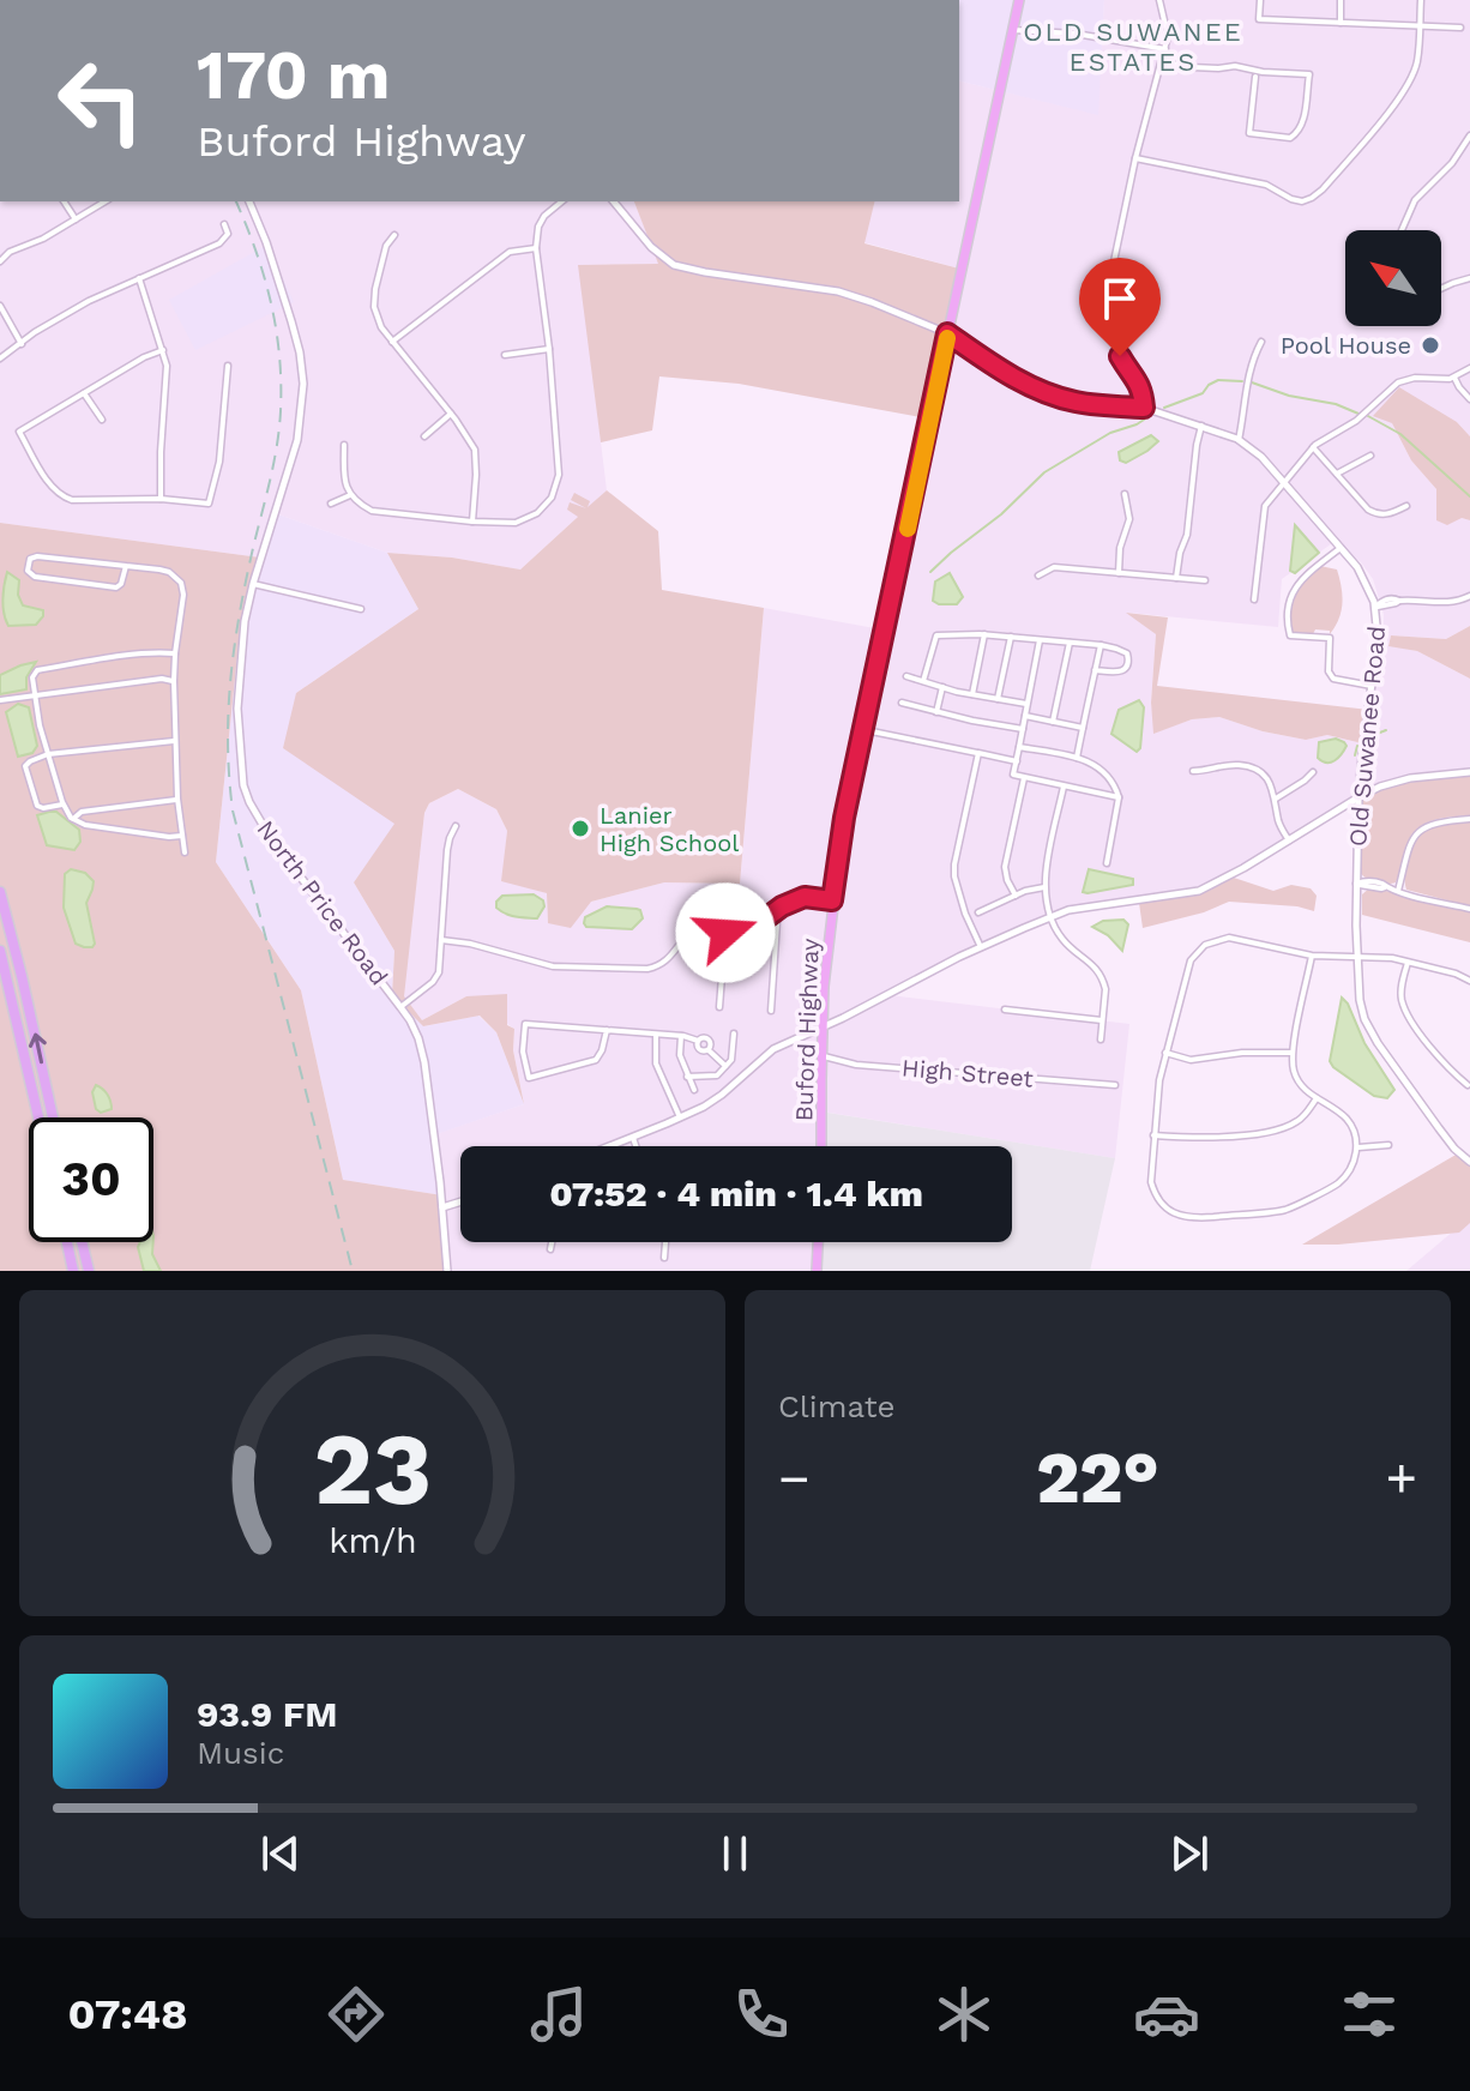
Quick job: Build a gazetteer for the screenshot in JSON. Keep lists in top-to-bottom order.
{
  "streets": {
    "main road": ["Buford Highway"],
    "street": ["Old Suwanee Road", "North Price Road", "High Street"]
  },
  "crossings": [
    ["Old Suwanee Road", "Buford Highway"],
    ["Buford Highway", "High Street"]
  ],
  "districts": ["OLD SUWANEE ESTATES"],
  "places": ["Pool House", "Lanier High School"],
  "north": "top left",
  "page": {
    "turn": ["170 m", "Buford Highway"],
    "limit": "30",
    "trip": "07:52 · 4 min · 1.4 km",
    "tile": "Climate",
    "heat": ["−", "22°", "+"],
    "song": ["93.9 FM", "Music"],
    "tabs": "07:48",
    "gauge": ["23", "km/h"]
  }
}
